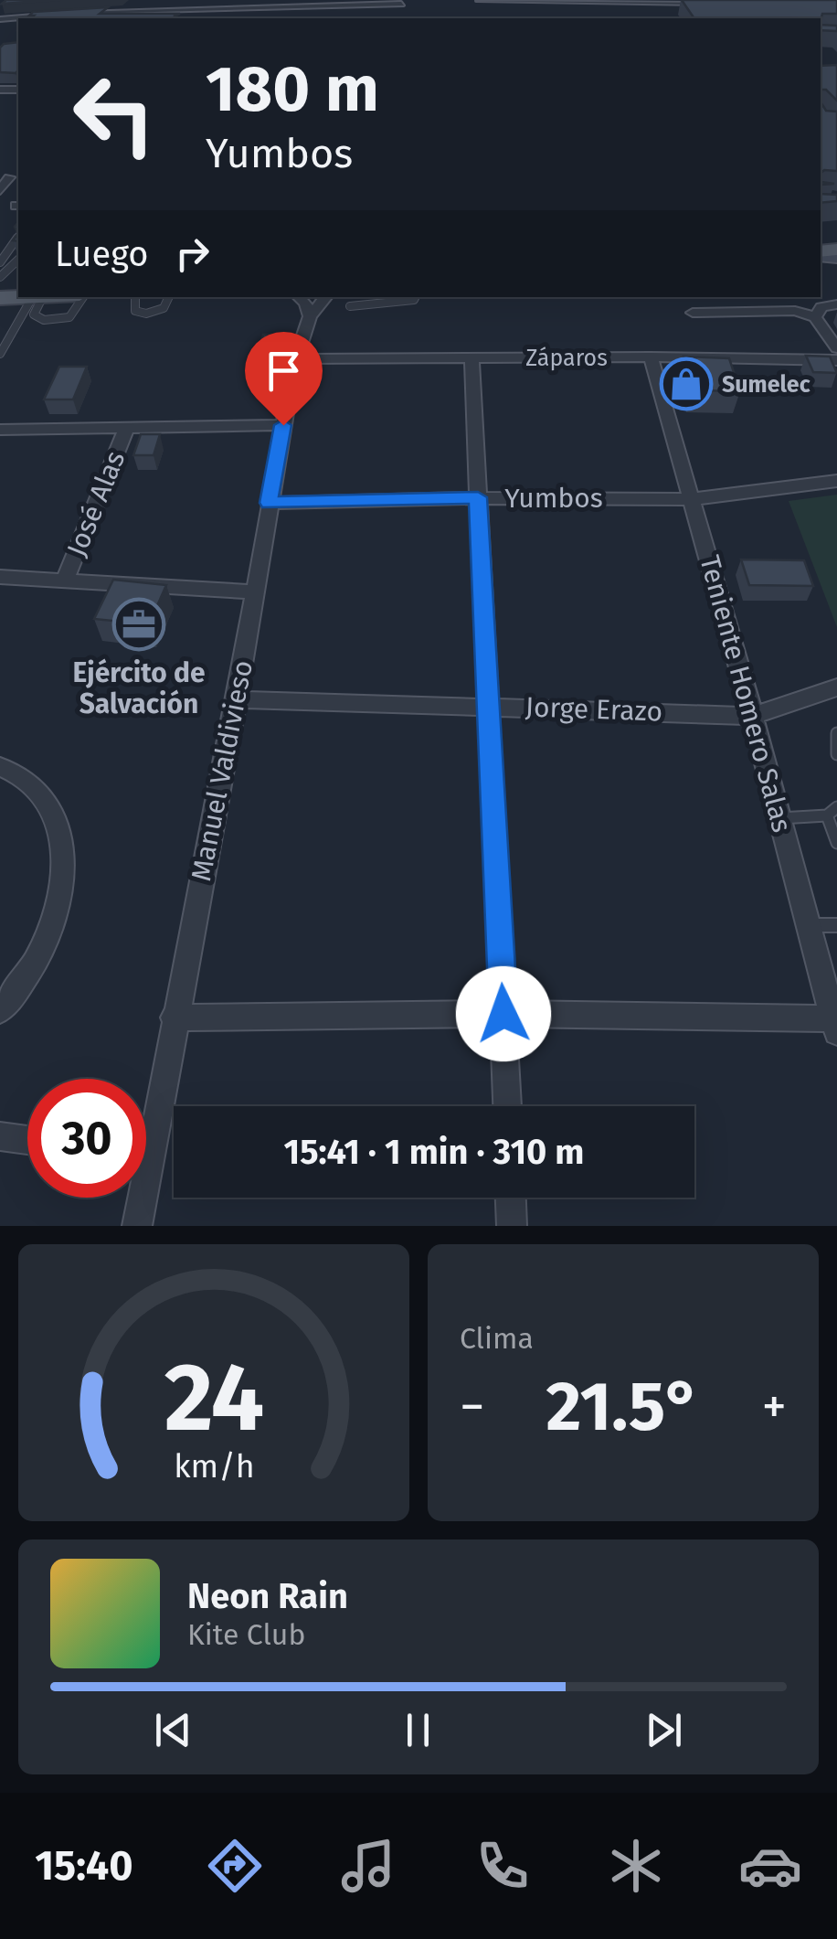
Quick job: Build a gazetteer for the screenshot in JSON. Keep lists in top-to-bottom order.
{
  "streets": {
    "street": [
      "Záparos",
      "Yumbos",
      "José Alas",
      "Teniente Homero Salas",
      "Jorge Erazo",
      "Manuel Valdivieso"
    ]
  },
  "crossings": [
    ["Záparos", "Teniente Homero Salas"],
    ["Záparos", "Manuel Valdivieso"],
    ["Yumbos", "Teniente Homero Salas"],
    ["Yumbos", "Manuel Valdivieso"],
    ["Teniente Homero Salas", "Jorge Erazo"],
    ["Jorge Erazo", "Manuel Valdivieso"]
  ],
  "places": {
    "shop": ["Sumelec"],
    "office": ["Ejército de Salvación"]
  },
  "page": {
    "turn": ["180 m", "Yumbos"],
    "then": "Luego",
    "limit": "30",
    "trip": "15:41 · 1 min · 310 m",
    "tile": "Clima",
    "heat": ["−", "21.5°", "+"],
    "song": ["Neon Rain", "Kite Club"],
    "tabs": "15:40",
    "gauge": ["24", "km/h"]
  }
}
